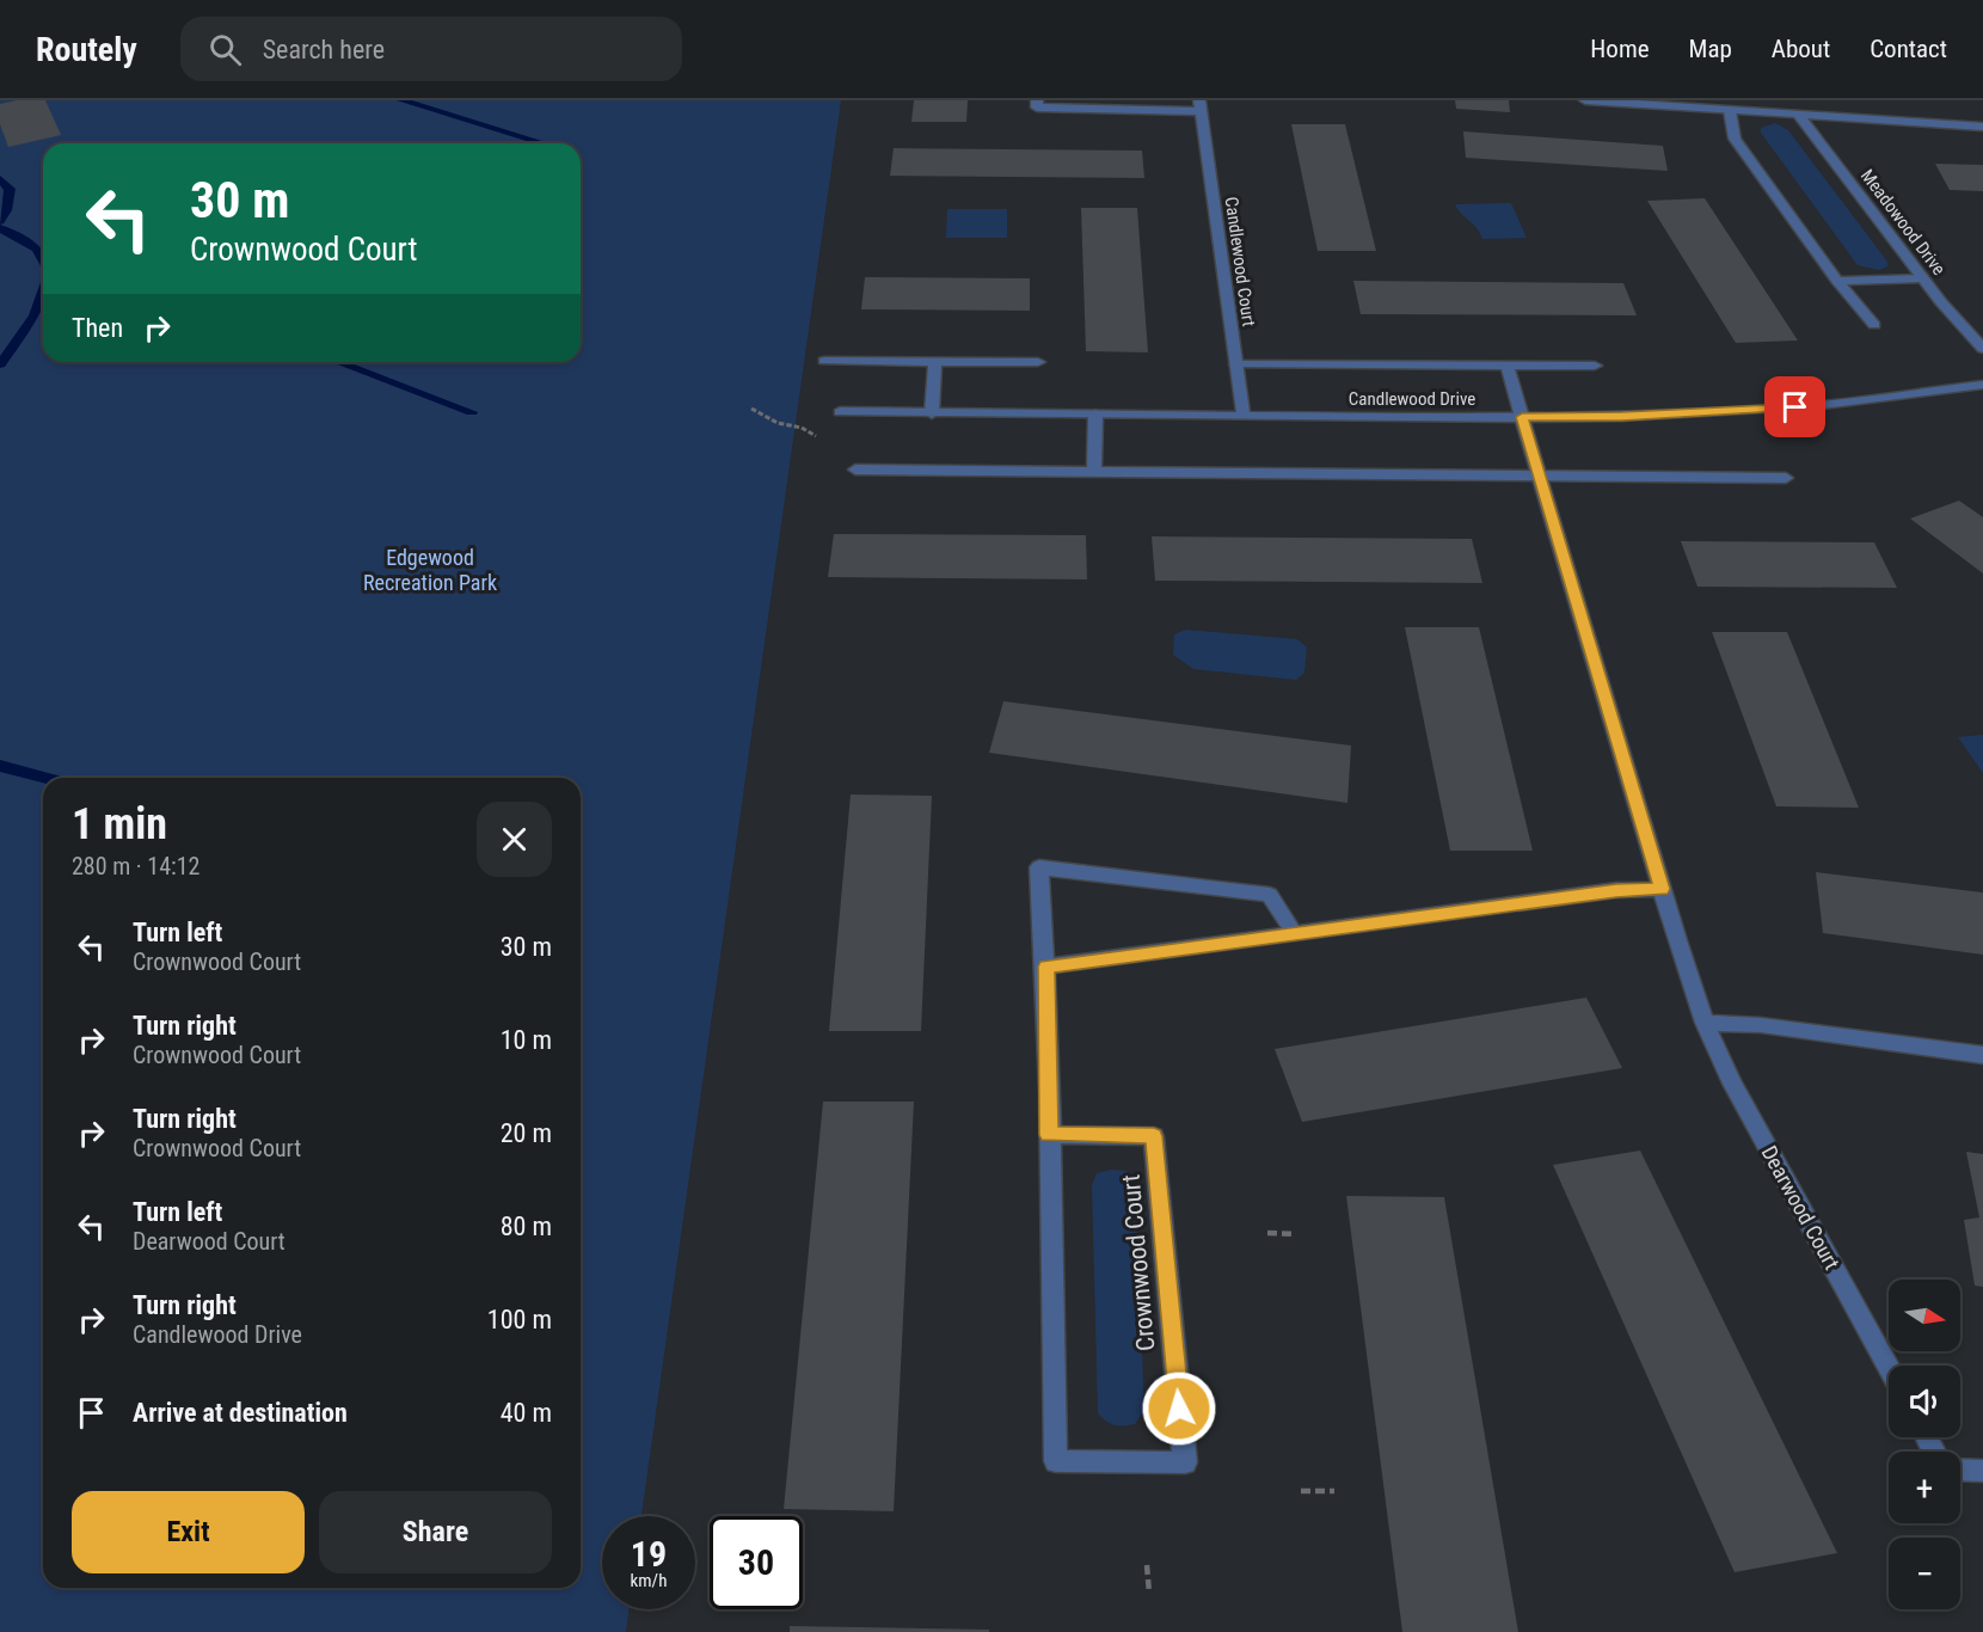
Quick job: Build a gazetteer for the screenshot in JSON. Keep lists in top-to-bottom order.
{
  "streets": {
    "street": [
      "Meadowood Drive",
      "Candlewood Court",
      "Candlewood Drive",
      "Dearwood Court",
      "Crownwood Court"
    ]
  },
  "crossings": [
    ["Candlewood Court", "Candlewood Drive"],
    ["Candlewood Drive", "Dearwood Court"]
  ],
  "parks": ["Edgewood Recreation Park"],
  "north": "right",
  "page": {
    "header": "Routely",
    "search": "Search here",
    "nav": [
      "Home",
      "Map",
      "About",
      "Contact"
    ],
    "turn": ["30 m", "Crownwood Court"],
    "then": "Then",
    "heading": ["1 min", "280 m · 14:12"],
    "list": [
      {
        "name": "Turn left",
        "note": "Crownwood Court",
        "value": "30 m"
      },
      {
        "name": "Turn right",
        "note": "Crownwood Court",
        "value": "10 m"
      },
      {
        "name": "Turn right",
        "note": "Crownwood Court",
        "value": "20 m"
      },
      {
        "name": "Turn left",
        "note": "Dearwood Court",
        "value": "80 m"
      },
      {
        "name": "Turn right",
        "note": "Candlewood Drive",
        "value": "100 m"
      },
      {
        "name": "Arrive at destination",
        "value": "40 m"
      }
    ],
    "map_buttons": ["+", "−"],
    "buttons": ["Exit", "Share"],
    "speed": "19 km/h",
    "limit": "30"
  }
}
